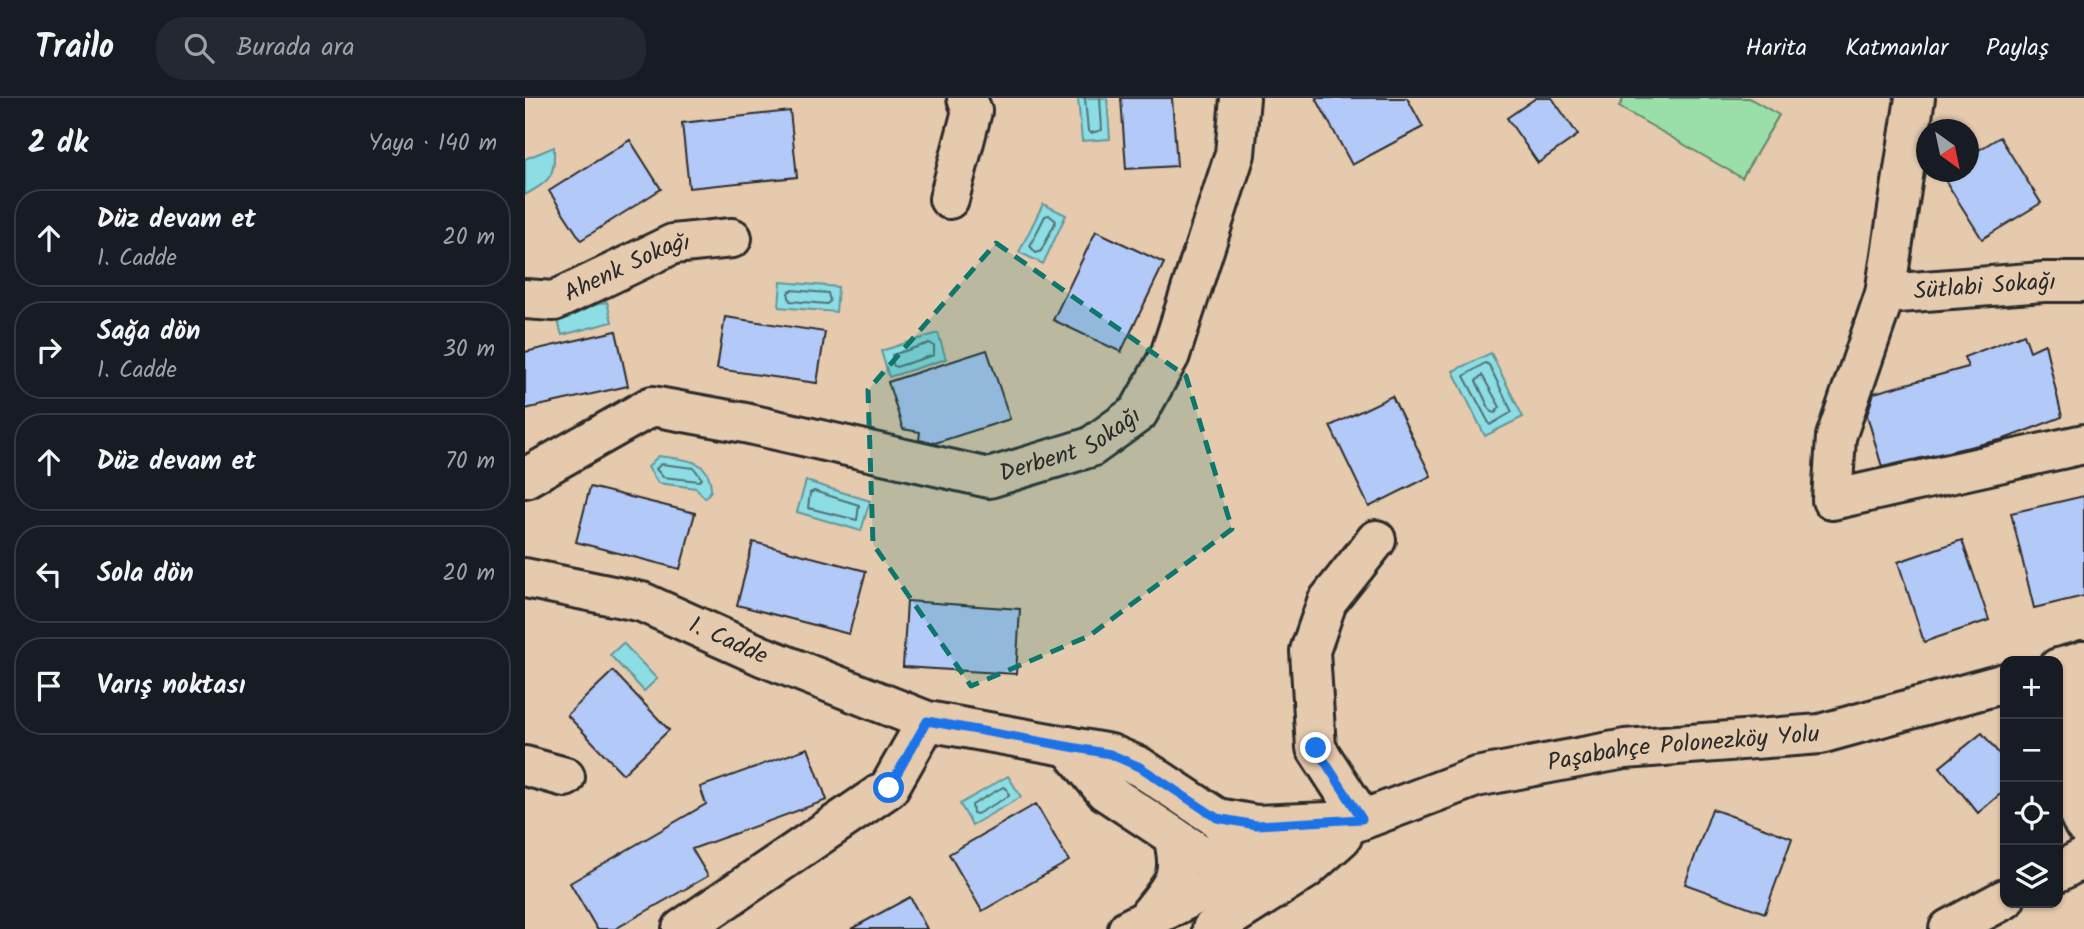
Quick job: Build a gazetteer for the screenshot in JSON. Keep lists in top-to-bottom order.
{
  "streets": {
    "street": [
      "Ahenk Sokağı",
      "Sütlabi Sokağı",
      "Derbent Sokağı",
      "1. Cadde",
      "Paşabahçe Polonezköy Yolu"
    ]
  },
  "north": "bottom right",
  "page": {
    "header": "Trailo",
    "search": "Burada ara",
    "nav": ["Harita", "Katmanlar", "Paylaş"],
    "heading": ["2 dk", "Yaya · 140 m"],
    "list": [
      ["Düz devam et", "1. Cadde", "20 m"],
      ["Sağa dön", "1. Cadde", "30 m"],
      ["Düz devam et", "70 m"],
      ["Sola dön", "20 m"],
      "Varış noktası"
    ],
    "map_buttons": ["+", "−"]
  }
}
